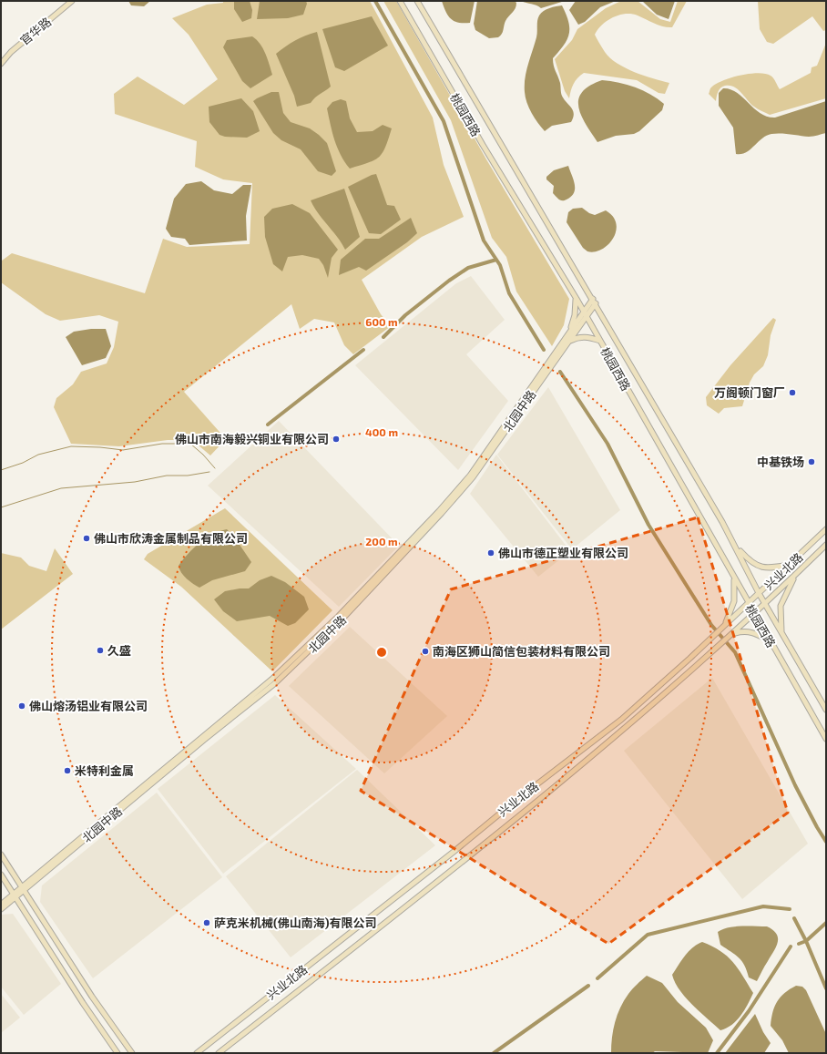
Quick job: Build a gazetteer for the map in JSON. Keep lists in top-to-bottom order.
{
  "streets": {
    "main road": [
      "官华路",
      "桃园西路",
      "北园中路",
      "兴业北路"
    ]
  },
  "crossings": [
    ["桃园西路", "北园中路"],
    ["桃园西路", "兴业北路"]
  ],
  "places": [
    "万阁顿门窗厂",
    "佛山市南海毅兴铜业有限公司",
    "中基铁场",
    "佛山市欣涛金属制品有限公司",
    "佛山市德正塑业有限公司",
    "久盛",
    "南海区狮山简信包装材料有限公司",
    "佛山熔汤铝业有限公司",
    "米特利金属",
    "萨克米机械(佛山南海)有限公司"
  ],
  "rings": ["600 m", "400 m", "200 m"]
}
